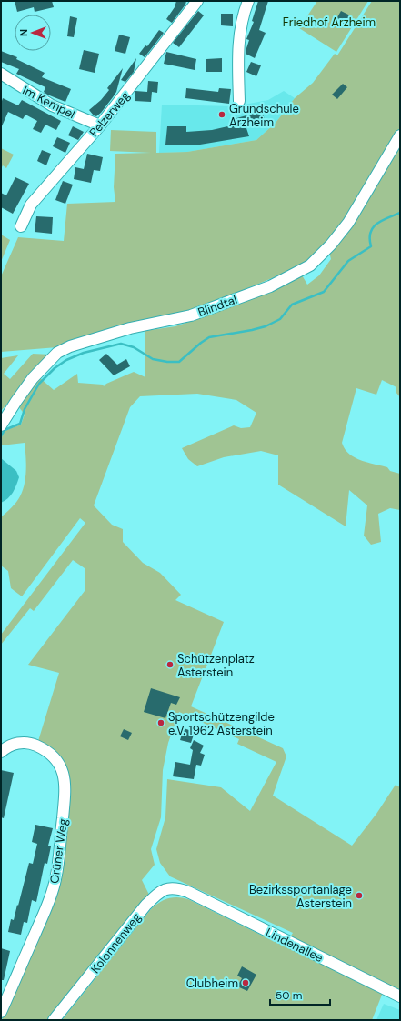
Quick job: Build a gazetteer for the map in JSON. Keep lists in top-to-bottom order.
{
  "streets": {
    "street": [
      "Im Kempel",
      "Pelzerweg",
      "Blindtal",
      "Grüner Weg",
      "Kolonnenweg",
      "Lindenallee"
    ]
  },
  "crossings": [
    ["Im Kempel", "Pelzerweg"],
    ["Kolonnenweg", "Lindenallee"]
  ],
  "parks": ["Friedhof Arzheim"],
  "places": [
    "Grundschule Arzheim",
    "Schützenplatz Asterstein",
    "Sportschützengilde e.V. 1962 Asterstein",
    "Bezirkssportanlage Asterstein",
    "Clubheim"
  ],
  "scale_bar": "50 m",
  "north": "left"
}
